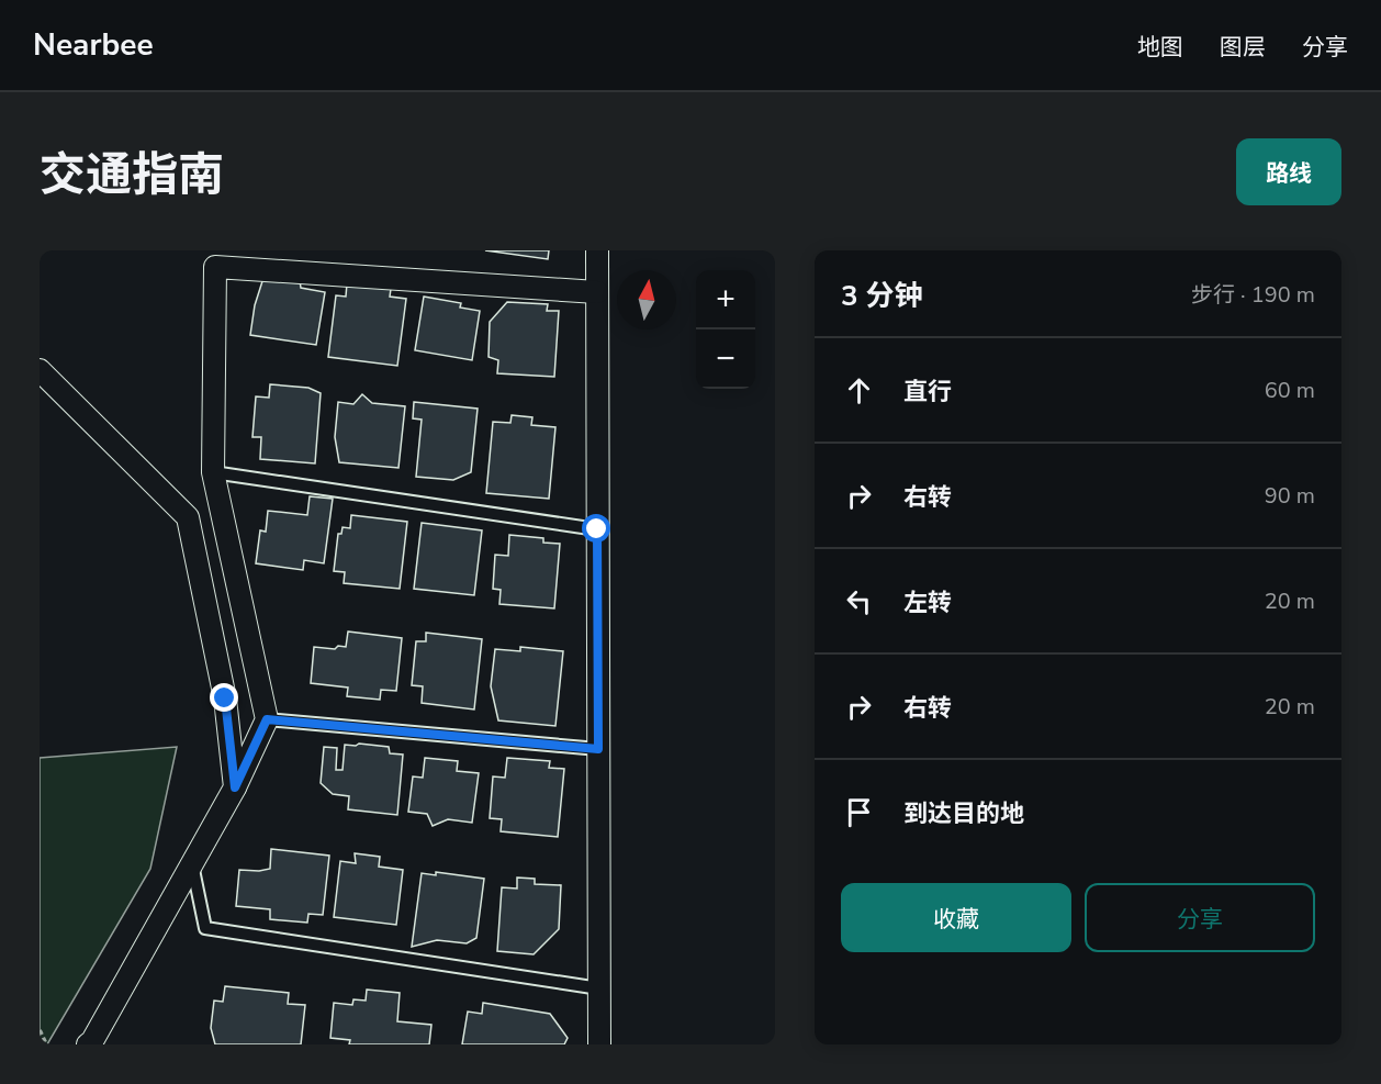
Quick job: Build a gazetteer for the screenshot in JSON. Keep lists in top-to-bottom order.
{
  "north": "top",
  "page": {
    "header": "Nearbee",
    "nav": ["地图", "图层", "分享"],
    "title": "交通指南",
    "buttons": [
      "路线",
      ["收藏", "分享"]
    ],
    "heading": ["3 分钟", "步行 · 190 m"],
    "map_buttons": ["+", "−"],
    "list": [
      ["直行", "60 m"],
      ["右转", "90 m"],
      ["左转", "20 m"],
      ["右转", "20 m"],
      "到达目的地"
    ]
  }
}
